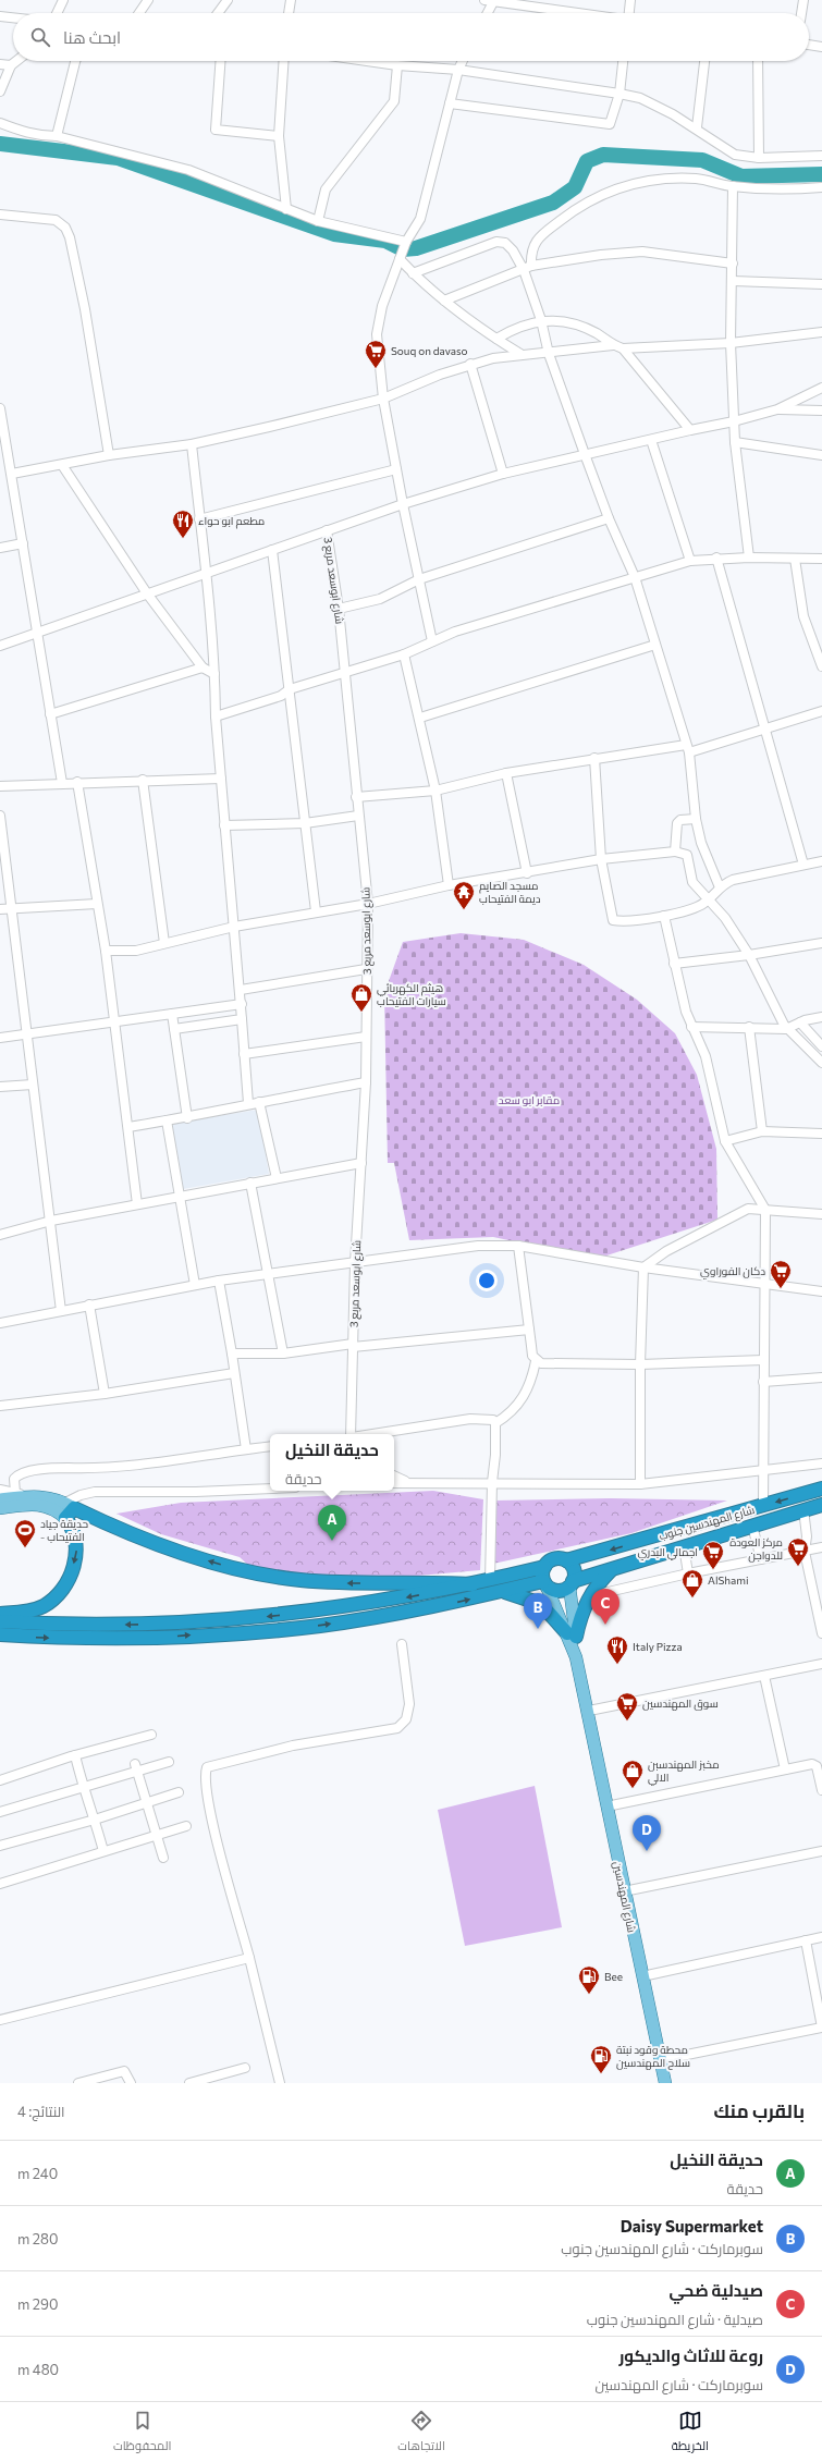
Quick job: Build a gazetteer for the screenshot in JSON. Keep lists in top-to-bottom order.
{
  "streets": {
    "highway": ["شارع المهندسين جنوب"],
    "main road": ["شارع المهندسين"],
    "street": ["شارع ابوسعد مربع 3"]
  },
  "parks": ["مقابر ابو سعد"],
  "places": {
    "supermarket": [
      "Souq on davaso",
      "دكان الفوراوي",
      "مركز العودة للدواجن",
      "اجمالي البدري",
      "سوق المهندسين"
    ],
    "restaurant": ["مطعم ابو حواء", "Italy Pizza"],
    "temple": ["مسجد الصايم ديمة الفتيحاب"],
    "shop": ["هيثم الكهربائي سيارات الفتيحاب", "AlShami", "مخبز المهندسبن الالي"],
    "sports": ["حديقة جياد - الفتيحاب"],
    "fuel station": ["Bee", "محطة وقود نبتة سلاح المهندسين"]
  },
  "page": {
    "search": "ابحث هنا",
    "popup": ["حديقة النخيل", "حديقة"],
    "pins": [
      "A",
      "C",
      "B",
      "D"
    ],
    "heading": ["بالقرب منك", "النتائج: 4"],
    "list": [
      {
        "mark": "A",
        "name": "حديقة النخيل",
        "note": "حديقة",
        "value": "240 m"
      },
      {
        "mark": "B",
        "name": "Daisy Supermarket",
        "note": "سوبرماركت · شارع المهندسين جنوب",
        "value": "280 m"
      },
      {
        "mark": "C",
        "name": "صيدلية ضحي",
        "note": "صيدلية · شارع المهندسين جنوب",
        "value": "290 m"
      },
      {
        "mark": "D",
        "name": "روعة للاثاث والديكور",
        "note": "سوبرماركت · شارع المهندسين",
        "value": "480 m"
      }
    ],
    "nav": ["الخريطة", "الاتجاهات", "المحفوظات"]
  }
}
